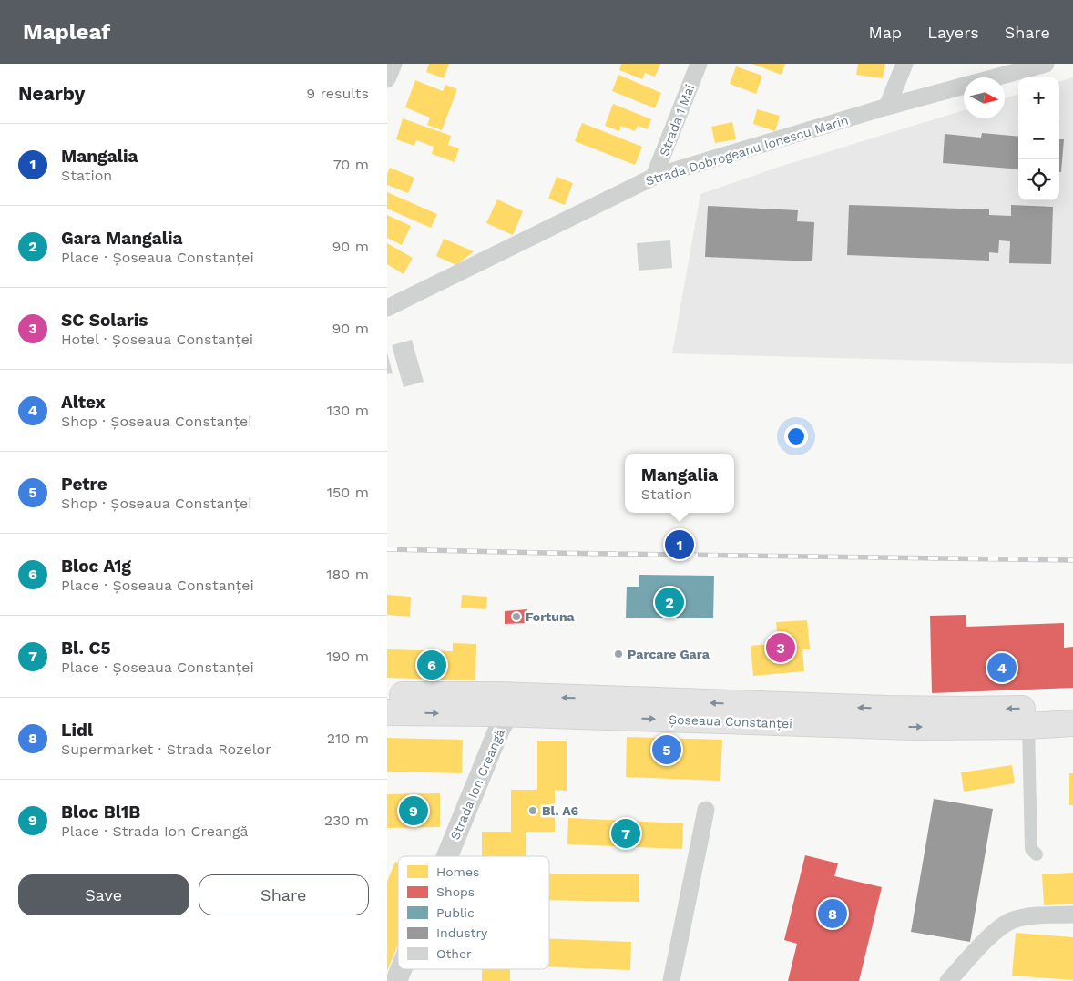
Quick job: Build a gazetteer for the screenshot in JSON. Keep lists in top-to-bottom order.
{
  "streets": {
    "main road": ["Șoseaua Constanței"],
    "street": ["Strada 1 Mai", "Strada Dobrogeanu Ionescu Marin", "Strada Ion Creangă"]
  },
  "crossings": [
    ["Strada 1 Mai", "Strada Dobrogeanu Ionescu Marin"],
    ["Șoseaua Constanței", "Strada Ion Creangă"]
  ],
  "places": ["Fortuna", "Parcare Gara", "Bl. A6"],
  "legend": [
    "Homes",
    "Shops",
    "Public",
    "Industry",
    "Other"
  ],
  "north": "right",
  "page": {
    "header": "Mapleaf",
    "nav": ["Map", "Layers", "Share"],
    "heading": ["Nearby", "9 results"],
    "map_buttons": ["+", "−"],
    "list": [
      {
        "mark": "1",
        "name": "Mangalia",
        "note": "Station",
        "value": "70 m"
      },
      {
        "mark": "2",
        "name": "Gara Mangalia",
        "note": "Place · Șoseaua Constanței",
        "value": "90 m"
      },
      {
        "mark": "3",
        "name": "SC Solaris",
        "note": "Hotel · Șoseaua Constanței",
        "value": "90 m"
      },
      {
        "mark": "4",
        "name": "Altex",
        "note": "Shop · Șoseaua Constanței",
        "value": "130 m"
      },
      {
        "mark": "5",
        "name": "Petre",
        "note": "Shop · Șoseaua Constanței",
        "value": "150 m"
      },
      {
        "mark": "6",
        "name": "Bloc A1g",
        "note": "Place · Șoseaua Constanței",
        "value": "180 m"
      },
      {
        "mark": "7",
        "name": "Bl. C5",
        "note": "Place · Șoseaua Constanței",
        "value": "190 m"
      },
      {
        "mark": "8",
        "name": "Lidl",
        "note": "Supermarket · Strada Rozelor",
        "value": "210 m"
      },
      {
        "mark": "9",
        "name": "Bloc Bl1B",
        "note": "Place · Strada Ion Creangă",
        "value": "230 m"
      }
    ],
    "popup": ["Mangalia", "Station"],
    "pins": [
      "1",
      "2",
      "3",
      "6",
      "4",
      "5",
      "9",
      "7",
      "8"
    ],
    "buttons": ["Save", "Share"]
  }
}
